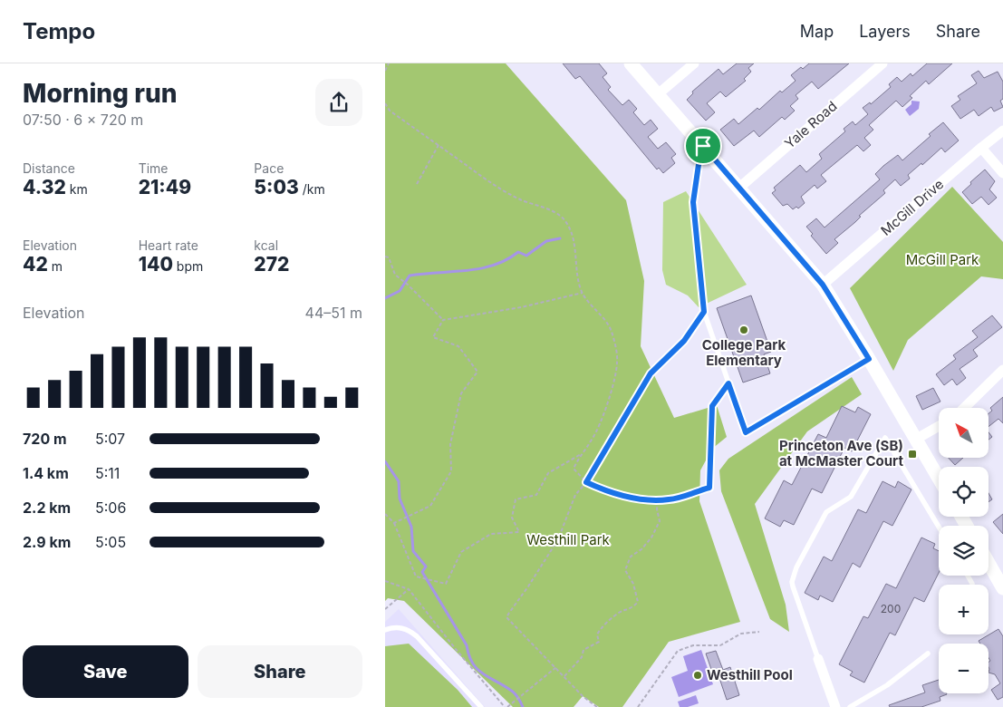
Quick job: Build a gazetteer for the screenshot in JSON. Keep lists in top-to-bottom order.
{
  "streets": {
    "street": ["Yale Road", "McGill Drive"]
  },
  "parks": ["McGill Park", "Westhill Park"],
  "places": {
    "other": ["College Park Elementary", "Westhill Pool"],
    "transit": ["Princeton Ave (SB) at McMaster Court"]
  },
  "house_numbers": ["200"],
  "north": "top left",
  "page": {
    "header": "Tempo",
    "nav": ["Map", "Layers", "Share"],
    "heading": ["Morning run", "07:50 · 6 × 720 m"],
    "stats": [
      ["Distance", "4.32 km"],
      ["Time", "21:49"],
      ["Pace", "5:03 /km"],
      ["Elevation", "42 m"],
      ["Heart rate", "140 bpm"],
      ["kcal", "272"]
    ],
    "chart": ["Elevation", "44–51 m"],
    "map_buttons": ["+", "−"],
    "list": [
      {
        "name": "720 m",
        "note": "5:07"
      },
      {
        "name": "1.4 km",
        "note": "5:11"
      },
      {
        "name": "2.2 km",
        "note": "5:06"
      },
      {
        "name": "2.9 km",
        "note": "5:05"
      }
    ],
    "buttons": ["Save", "Share"]
  }
}
